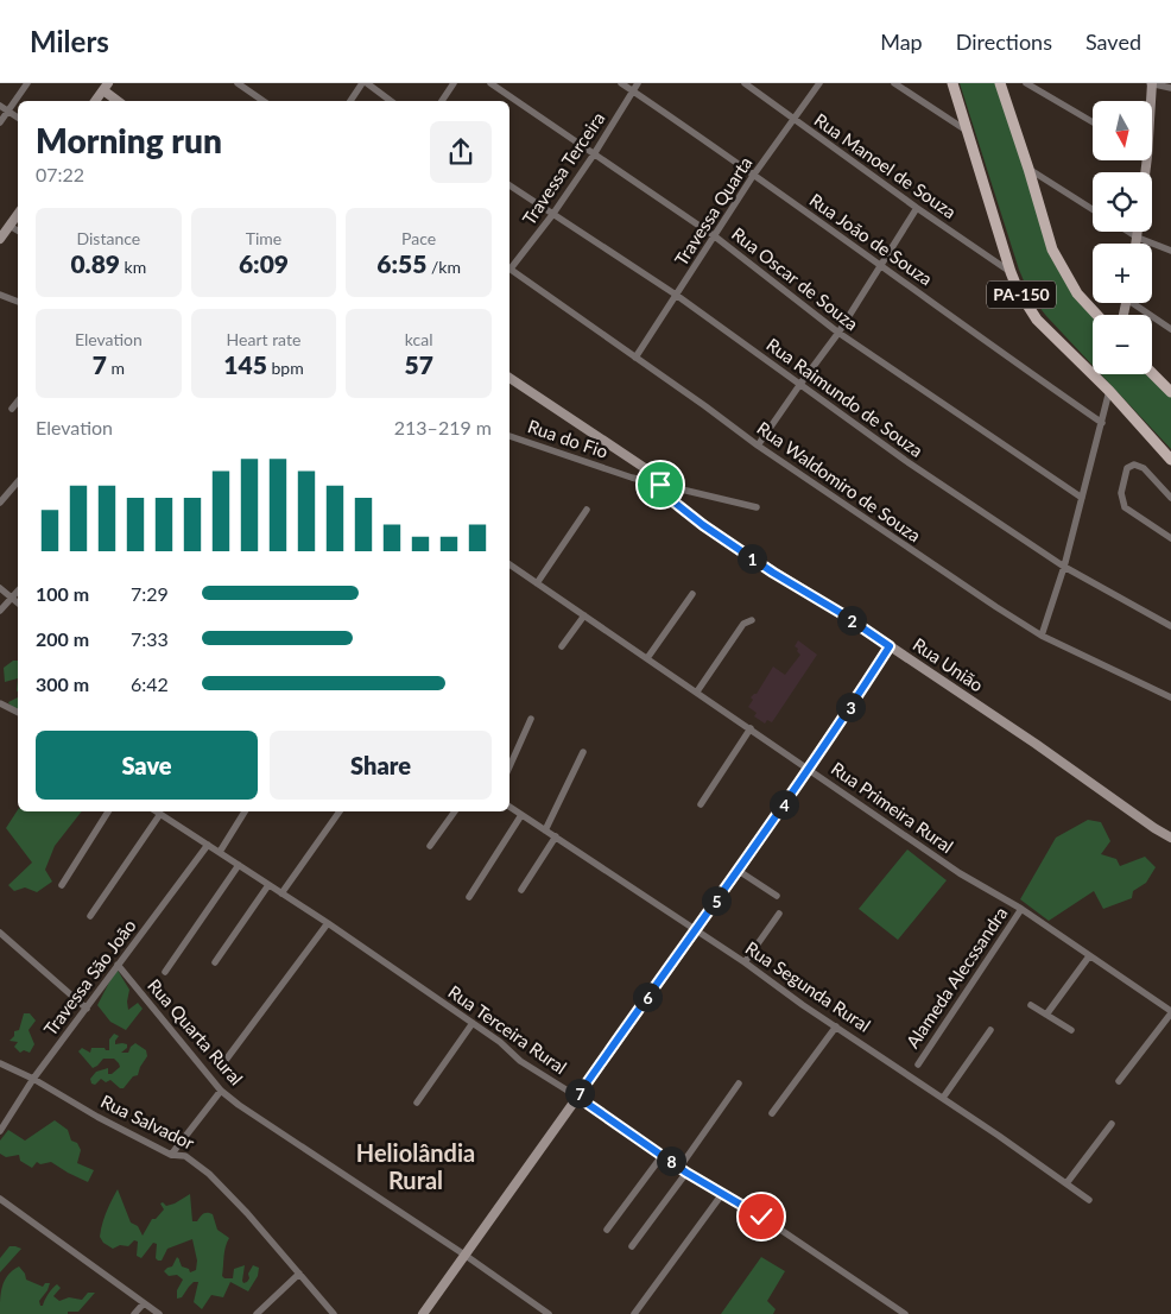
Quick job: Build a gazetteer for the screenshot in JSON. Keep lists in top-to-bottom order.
{
  "streets": {
    "main road": ["PA-150"],
    "street": [
      "Rua Manoel de Souza",
      "Travessa Terceira",
      "Travessa Quarta",
      "Rua João de Souza",
      "Rua Oscar de Souza",
      "Rua Raimundo de Souza",
      "Rua do Fio",
      "Rua Waldomiro de Souza",
      "Rua União",
      "Rua Primeira Rural",
      "Travessa São João",
      "Alameda Alecssandra",
      "Rua Segunda Rural",
      "Rua Terceira Rural",
      "Rua Quarta Rural",
      "Rua Salvador"
    ]
  },
  "crossings": [
    ["Rua Manoel de Souza", "Travessa Quarta"],
    ["Rua Manoel de Souza", "PA-150"],
    ["Travessa Terceira", "Rua João de Souza"],
    ["Travessa Terceira", "Rua Oscar de Souza"],
    ["Travessa Terceira", "Rua Raimundo de Souza"],
    ["Travessa Quarta", "Rua João de Souza"],
    ["Travessa Quarta", "Rua Oscar de Souza"],
    ["Travessa Quarta", "Rua Raimundo de Souza"],
    ["Travessa Quarta", "Rua Waldomiro de Souza"],
    ["Rua do Fio", "Rua União"],
    ["Rua Primeira Rural", "Alameda Alecssandra"],
    ["Travessa São João", "Rua Terceira Rural"],
    ["Travessa São João", "Rua Quarta Rural"],
    ["Travessa São João", "Rua Salvador"]
  ],
  "districts": ["Heliolândia Rural"],
  "north": "bottom",
  "page": {
    "header": "Milers",
    "nav": ["Map", "Directions", "Saved"],
    "map_buttons": ["+", "−"],
    "heading": ["Morning run", "07:22"],
    "stats": [
      ["Distance", "0.89 km"],
      ["Time", "6:09"],
      ["Pace", "6:55 /km"],
      ["Elevation", "7 m"],
      ["Heart rate", "145 bpm"],
      ["kcal", "57"]
    ],
    "chart": ["Elevation", "213–219 m"],
    "pins": [
      "1",
      "2",
      "3",
      "4",
      "5",
      "6",
      "7",
      "8"
    ],
    "list": [
      {
        "name": "100 m",
        "note": "7:29"
      },
      {
        "name": "200 m",
        "note": "7:33"
      },
      {
        "name": "300 m",
        "note": "6:42"
      }
    ],
    "buttons": ["Save", "Share"]
  }
}
